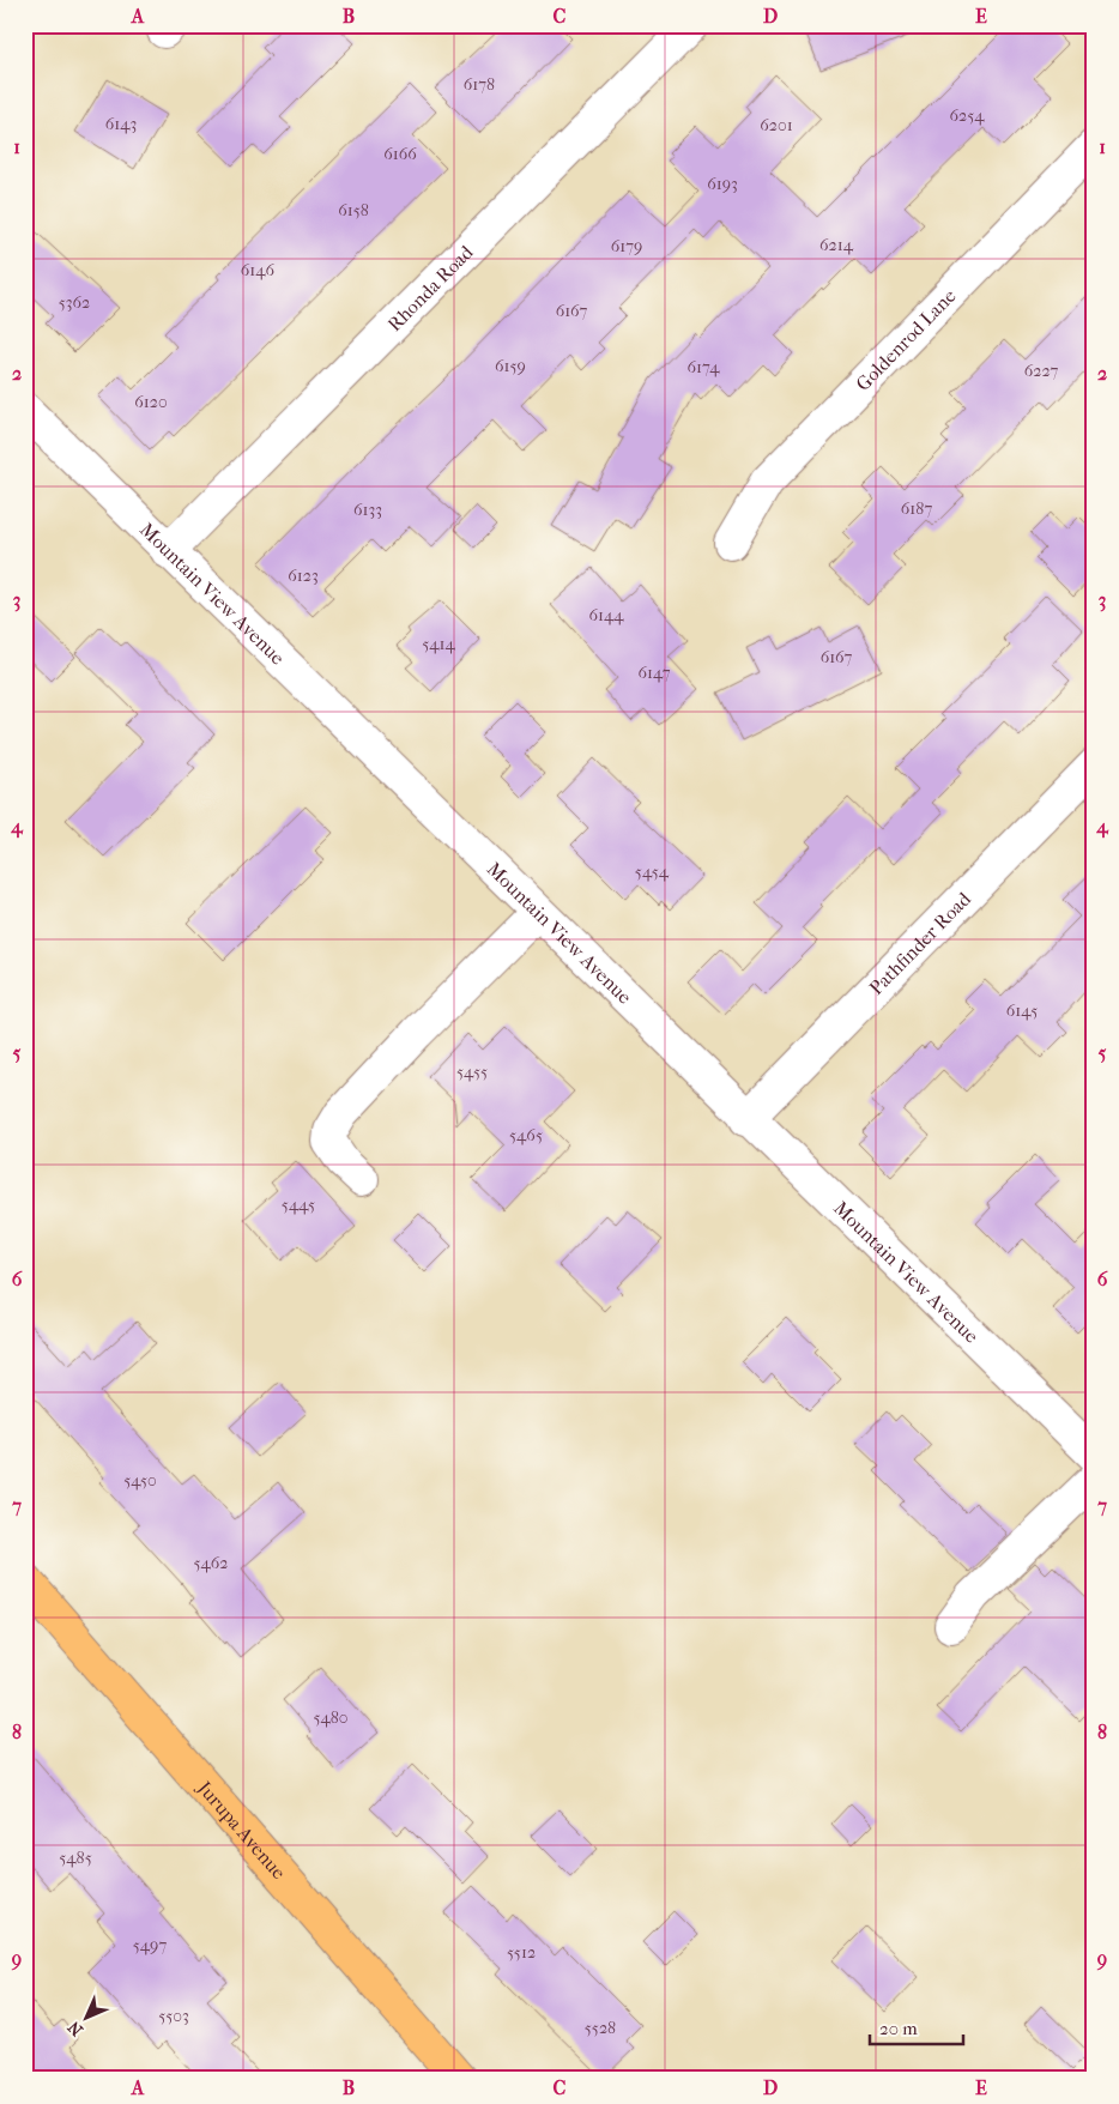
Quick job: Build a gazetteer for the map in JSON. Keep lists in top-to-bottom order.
{
  "streets": {
    "main road": ["Jurupa Avenue"],
    "street": [
      "Rhonda Road",
      "Goldenrod Lane",
      "Mountain View Avenue",
      "Pathfinder Road"
    ]
  },
  "crossings": [
    ["Rhonda Road", "Mountain View Avenue"],
    ["Mountain View Avenue", "Pathfinder Road"]
  ],
  "house_numbers": [
    "6178",
    "6254",
    "6143",
    "6201",
    "6166",
    "6193",
    "6158",
    "6214",
    "6179",
    "6146",
    "5362",
    "6167",
    "6159",
    "6174",
    "6227",
    "6120",
    "6187",
    "6133",
    "6123",
    "6144",
    "5414",
    "6167",
    "6147",
    "5454",
    "6145",
    "5455",
    "5465",
    "5445",
    "5450",
    "5462",
    "5480",
    "5485",
    "5497",
    "5512",
    "5503",
    "5528"
  ],
  "scale_bar": "20 m",
  "north": "bottom left",
  "grid": {
    "columns": [
      "A",
      "B",
      "C",
      "D",
      "E"
    ],
    "rows": [
      "1",
      "2",
      "3",
      "4",
      "5",
      "6",
      "7",
      "8",
      "9"
    ]
  }
}
